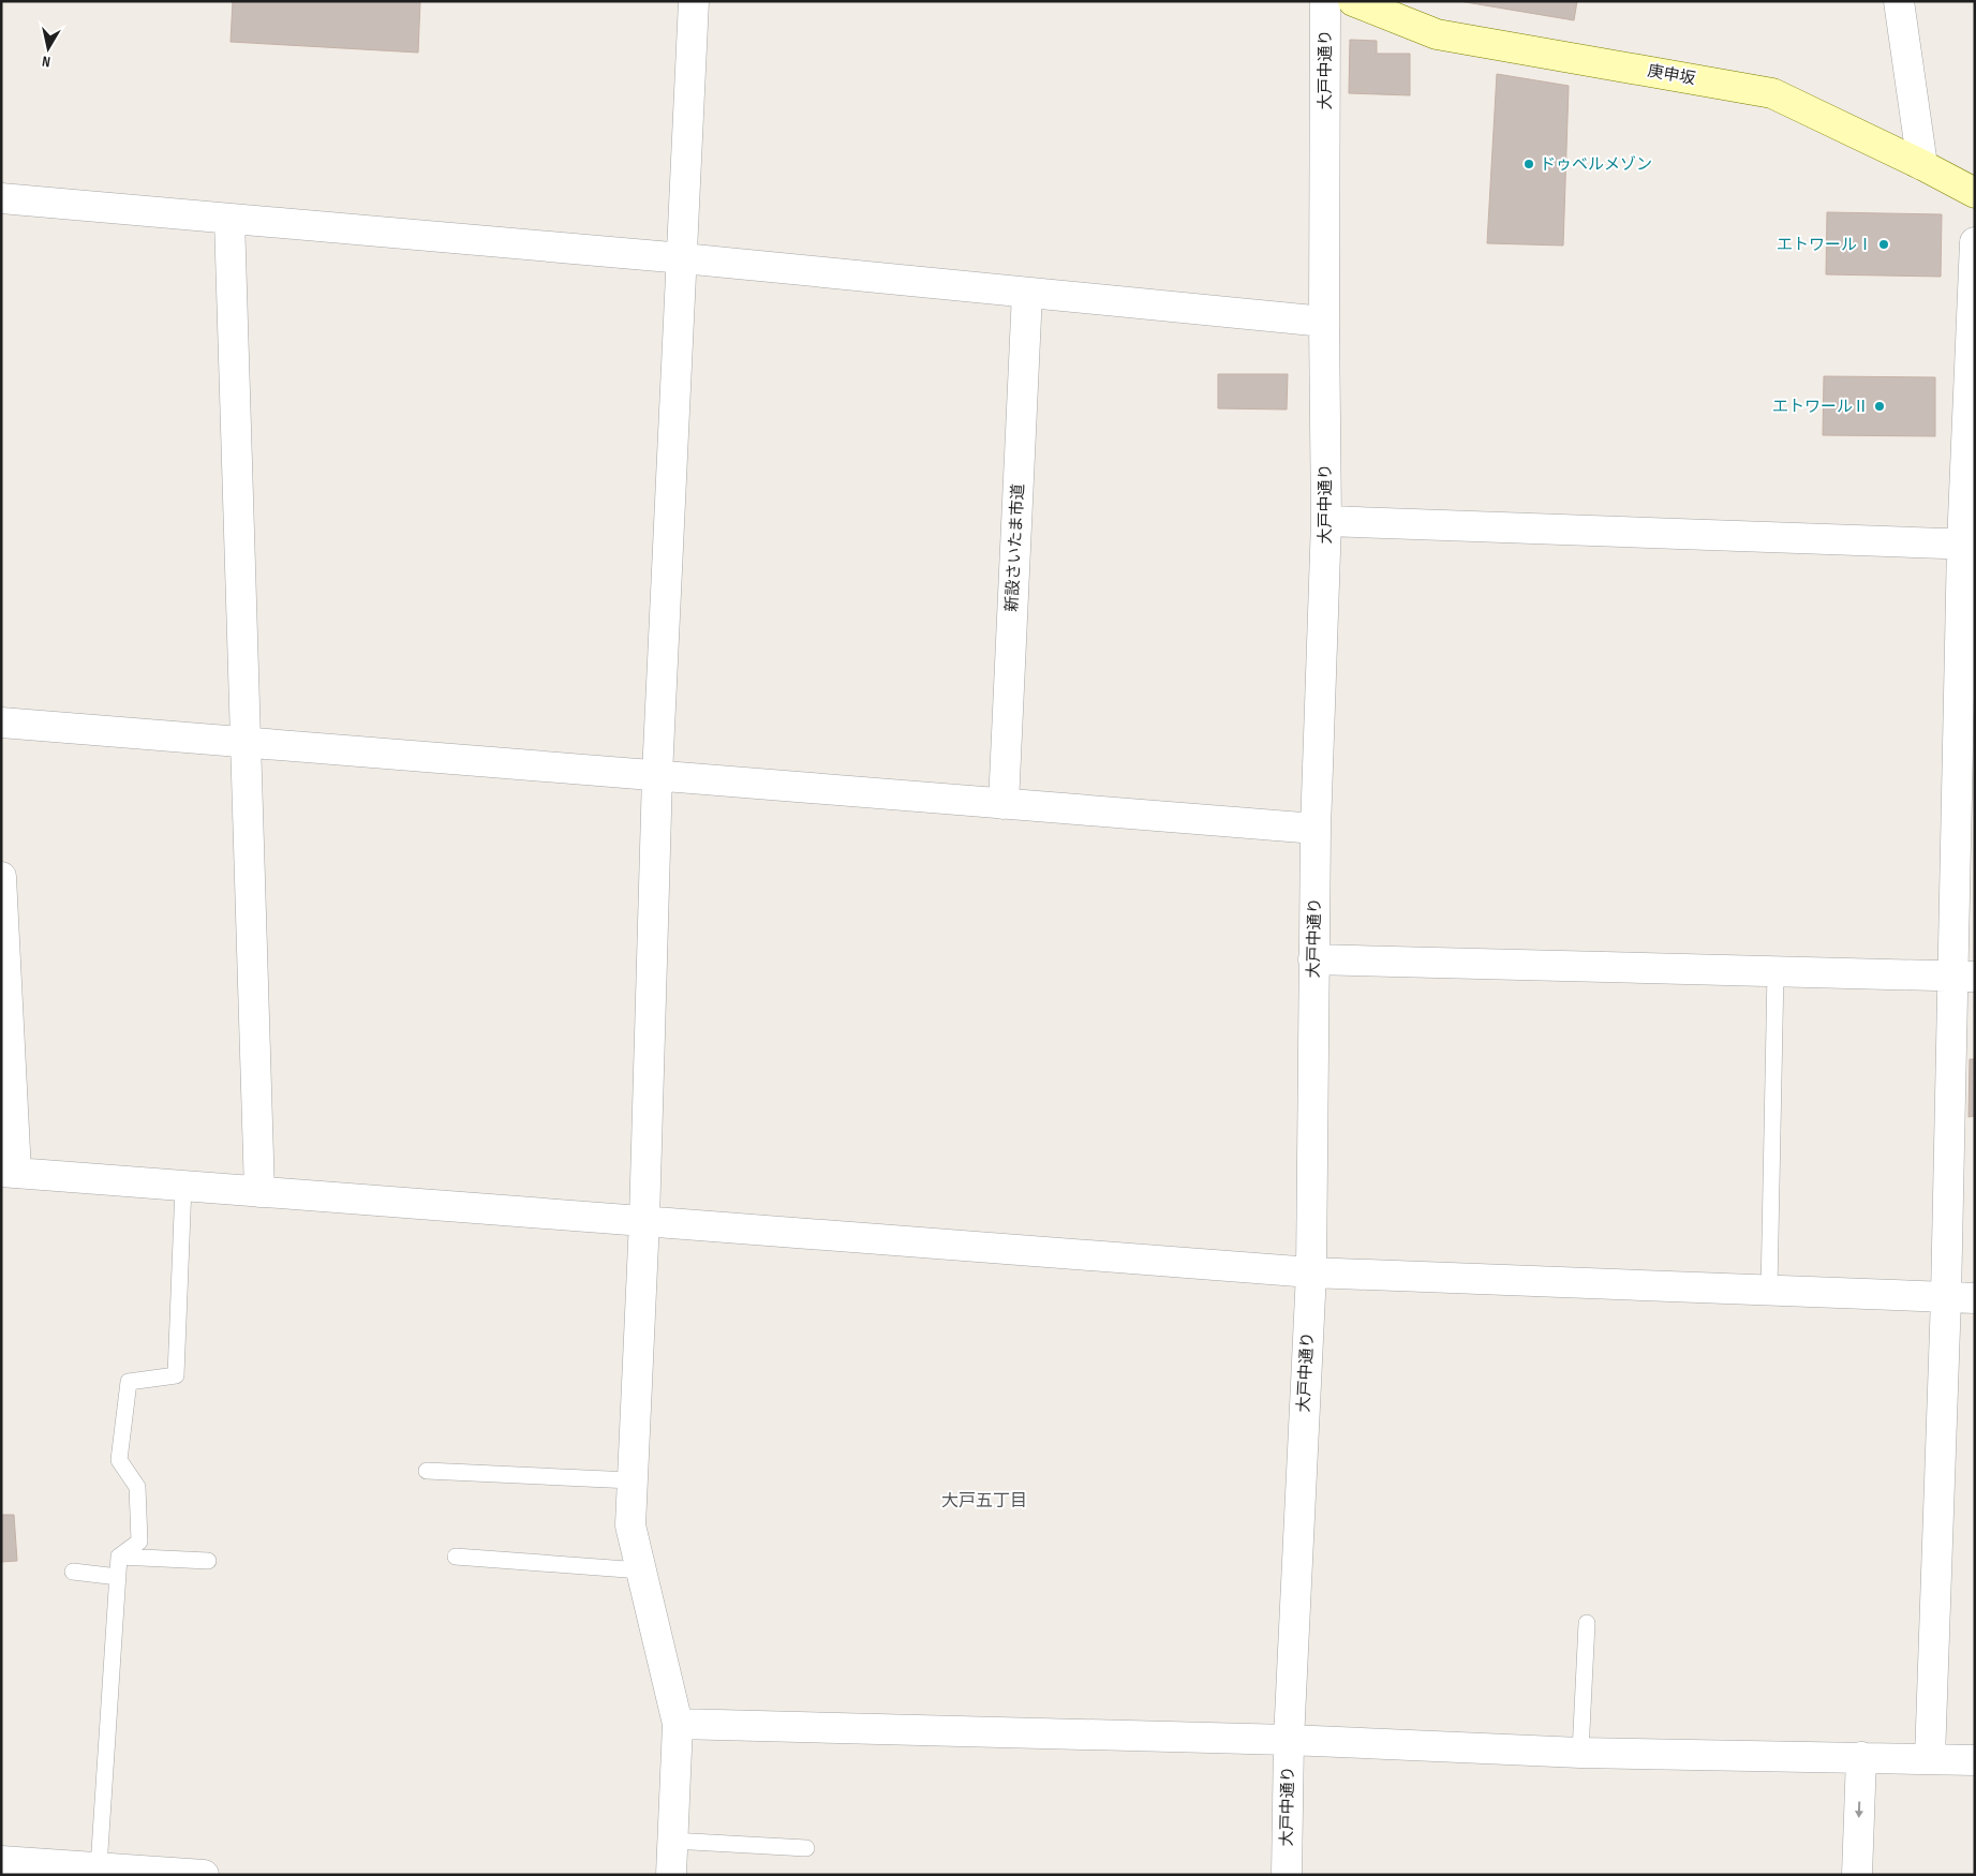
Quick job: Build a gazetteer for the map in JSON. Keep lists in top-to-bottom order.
{
  "streets": {
    "street": ["大戸中通り", "庚申坂", "新設さいたま市道"]
  },
  "districts": ["大戸五丁目"],
  "places": ["ドゥベルメゾン", "エトワールⅠ", "エトワールⅡ"],
  "north": "bottom"
}
